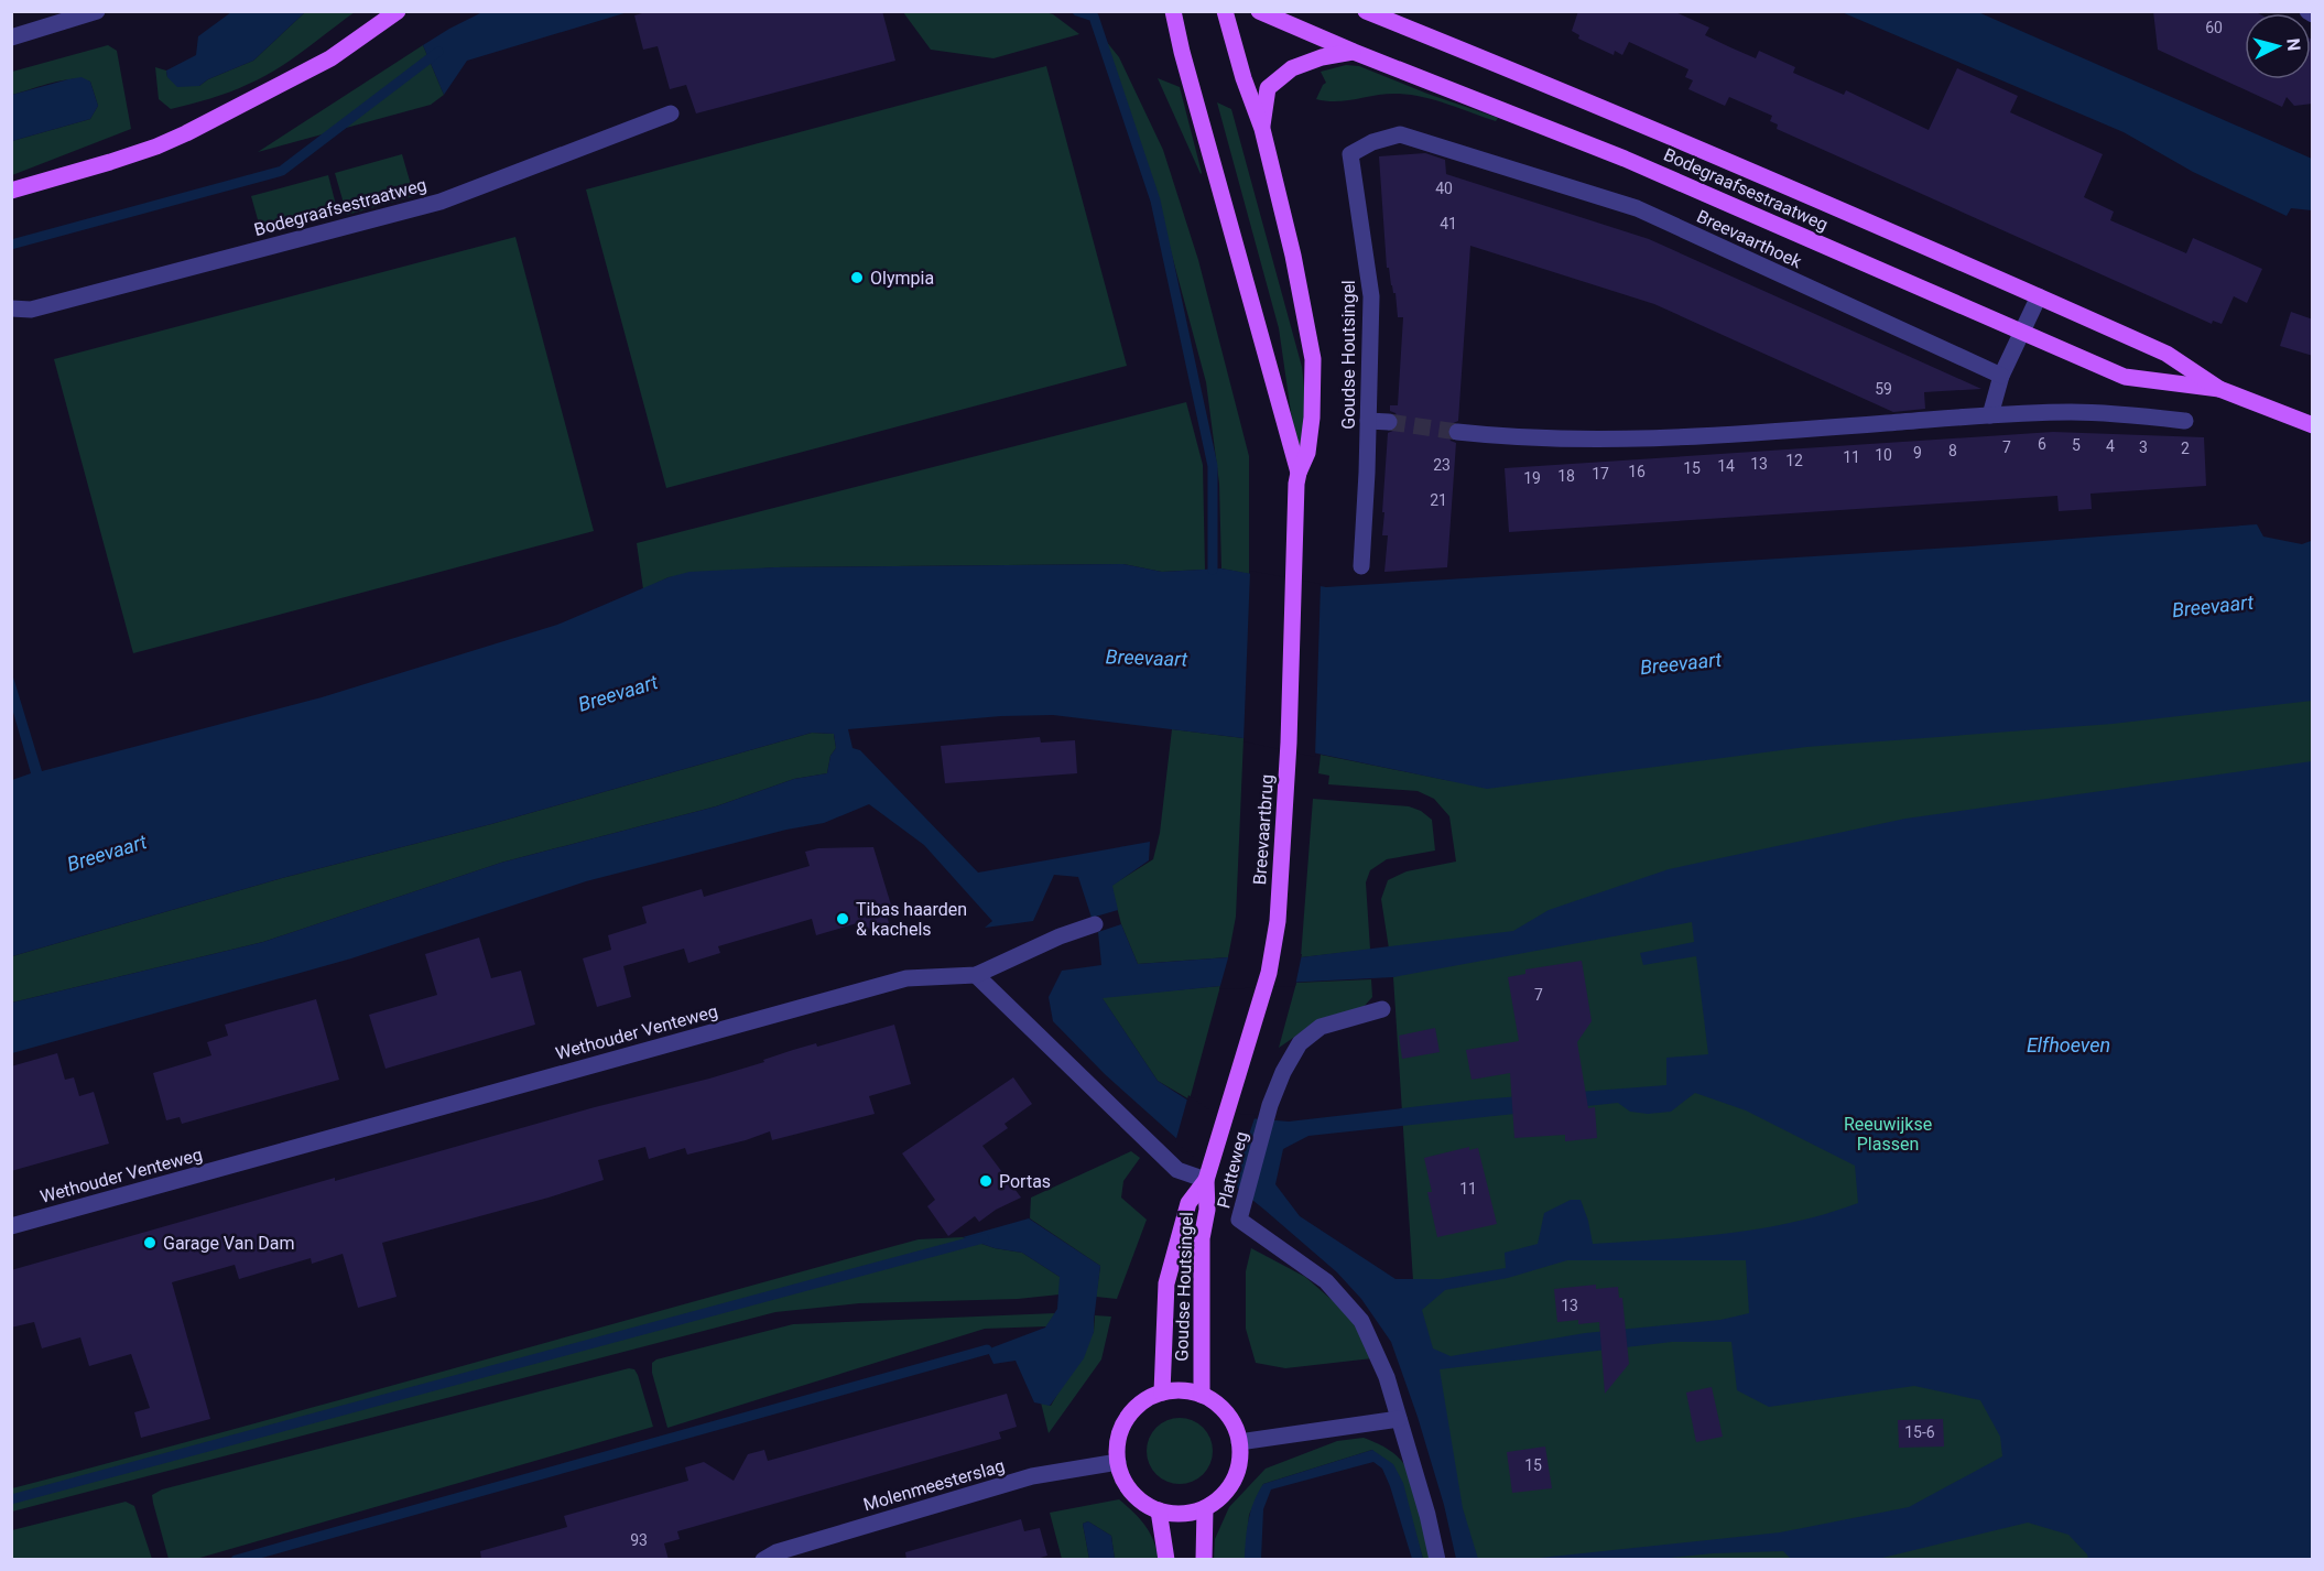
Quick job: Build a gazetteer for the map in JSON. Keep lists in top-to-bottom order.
{
  "streets": {
    "main road": ["Bodegraafsestraatweg", "Goudse Houtsingel", "Breevaartbrug"],
    "street": [
      "Breevaarthoek",
      "Wethouder Venteweg",
      "Platteweg",
      "Molenmeesterslag"
    ]
  },
  "crossings": [
    ["Breevaarthoek", "Goudse Houtsingel"],
    ["Goudse Houtsingel", "Breevaartbrug"],
    ["Goudse Houtsingel", "Molenmeesterslag"]
  ],
  "water": ["Breevaart", "Elfhoeven"],
  "parks": ["Reeuwijkse Plassen"],
  "places": [
    "Olympia",
    "Tibas haarden & kachels",
    "Portas",
    "Garage Van Dam"
  ],
  "house_numbers": [
    "60",
    "40",
    "41",
    "59",
    "6",
    "5",
    "4",
    "7",
    "3",
    "2",
    "8",
    "9",
    "10",
    "11",
    "12",
    "13",
    "23",
    "14",
    "15",
    "16",
    "17",
    "18",
    "19",
    "21",
    "7",
    "11",
    "13",
    "15-6",
    "15",
    "93"
  ],
  "north": "right"
}
